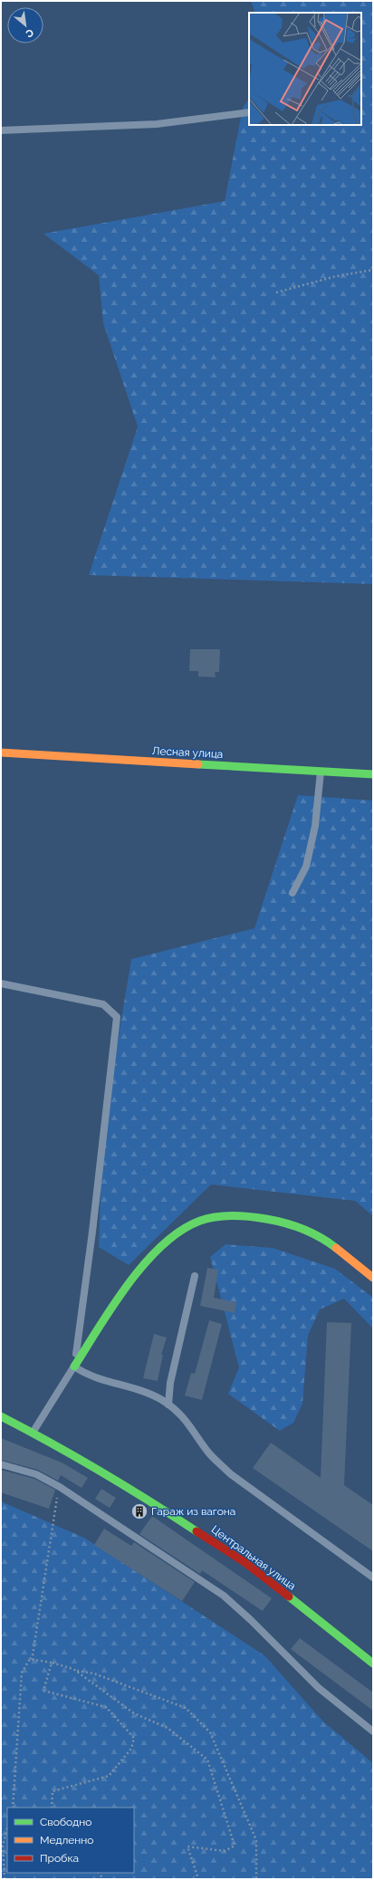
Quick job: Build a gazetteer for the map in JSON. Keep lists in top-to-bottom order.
{
  "streets": {
    "street": ["Лесная улица", "Центральная улица"]
  },
  "places": {
    "building": ["Гараж из вагона"]
  },
  "legend": ["Свободно", "Медленно", "Пробка"],
  "north": "bottom right"
}
